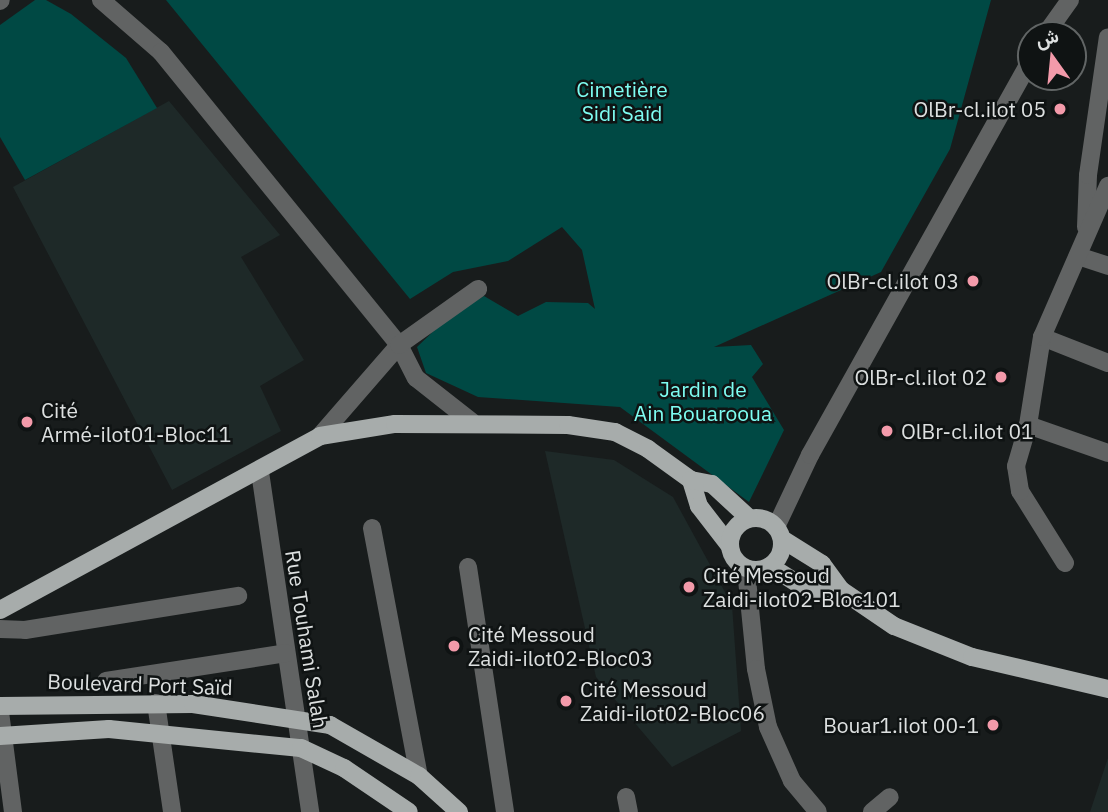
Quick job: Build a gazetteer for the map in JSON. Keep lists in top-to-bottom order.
{
  "streets": {
    "main road": ["Boulevard Port Saïd"],
    "street": ["Rue Touhami Salah"]
  },
  "crossings": [
    ["Rue Touhami Salah", "Boulevard Port Saïd"]
  ],
  "parks": ["Cimetière Sidi Saïd", "Jardin de Ain Bouarooua"],
  "places": [
    "OlBr-cl.ilot 05",
    "OlBr-cl.ilot 03",
    "OlBr-cl.ilot 02",
    "Cité Armé-ilot01-Bloc11",
    "OlBr-cl.ilot 01",
    "Cité Messoud Zaidi-ilot02-Bloc101",
    "Cité Messoud Zaidi-ilot02-Bloc03",
    "Cité Messoud Zaidi-ilot02-Bloc06",
    "Bouar1.ilot 00-1"
  ],
  "north": "top"
}
